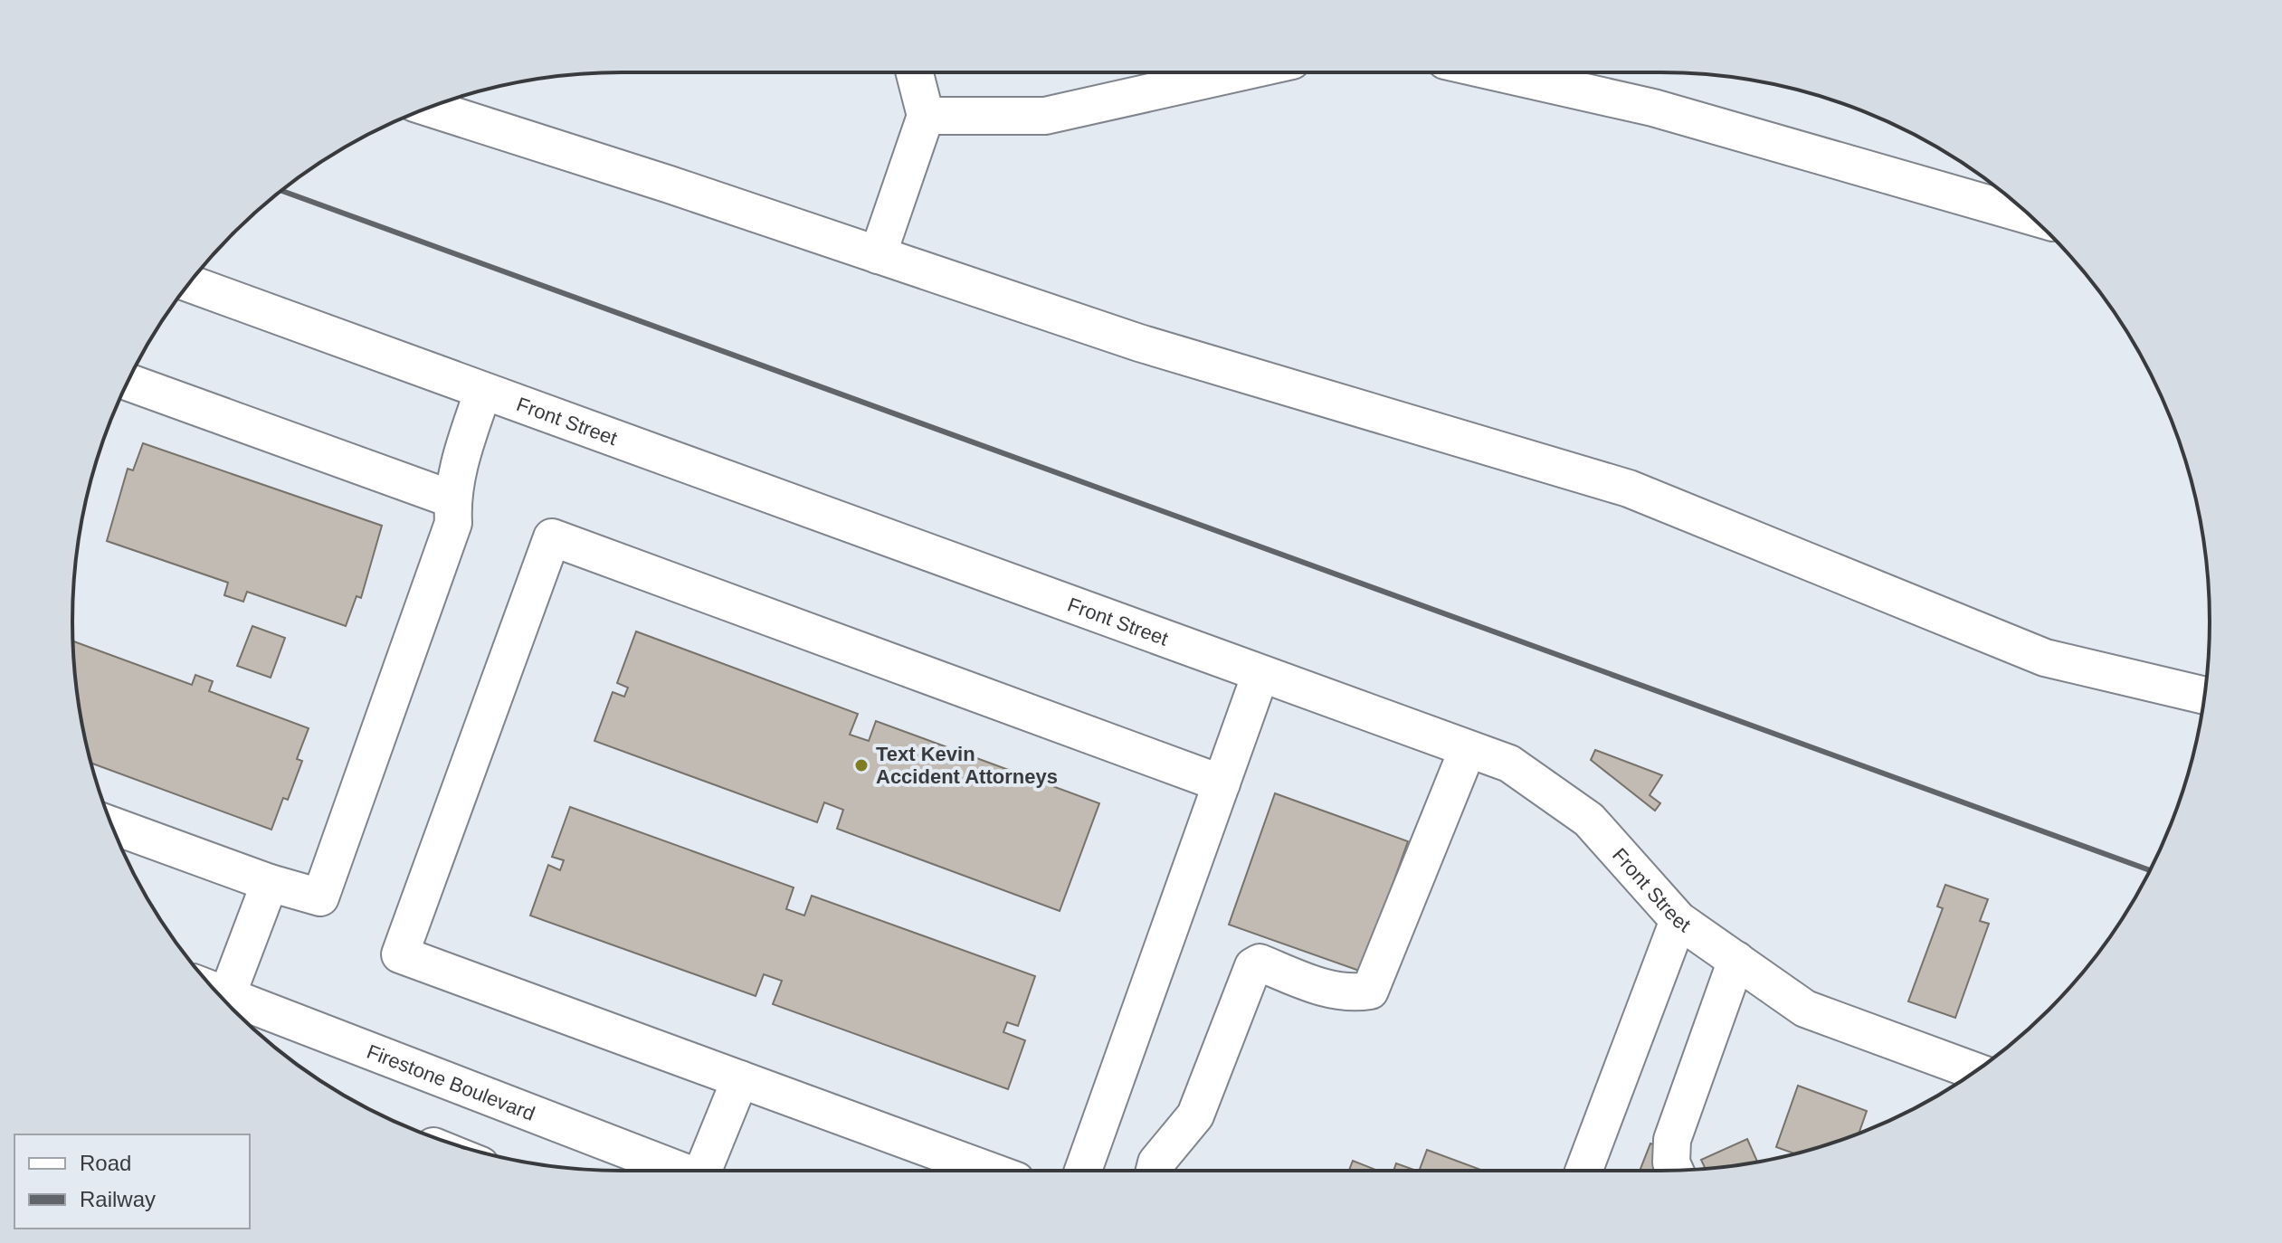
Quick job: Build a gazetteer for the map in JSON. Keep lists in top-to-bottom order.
{
  "streets": {
    "street": ["Front Street", "Firestone Boulevard"]
  },
  "places": ["Text Kevin Accident Attorneys"],
  "legend": ["Road", "Railway"]
}
